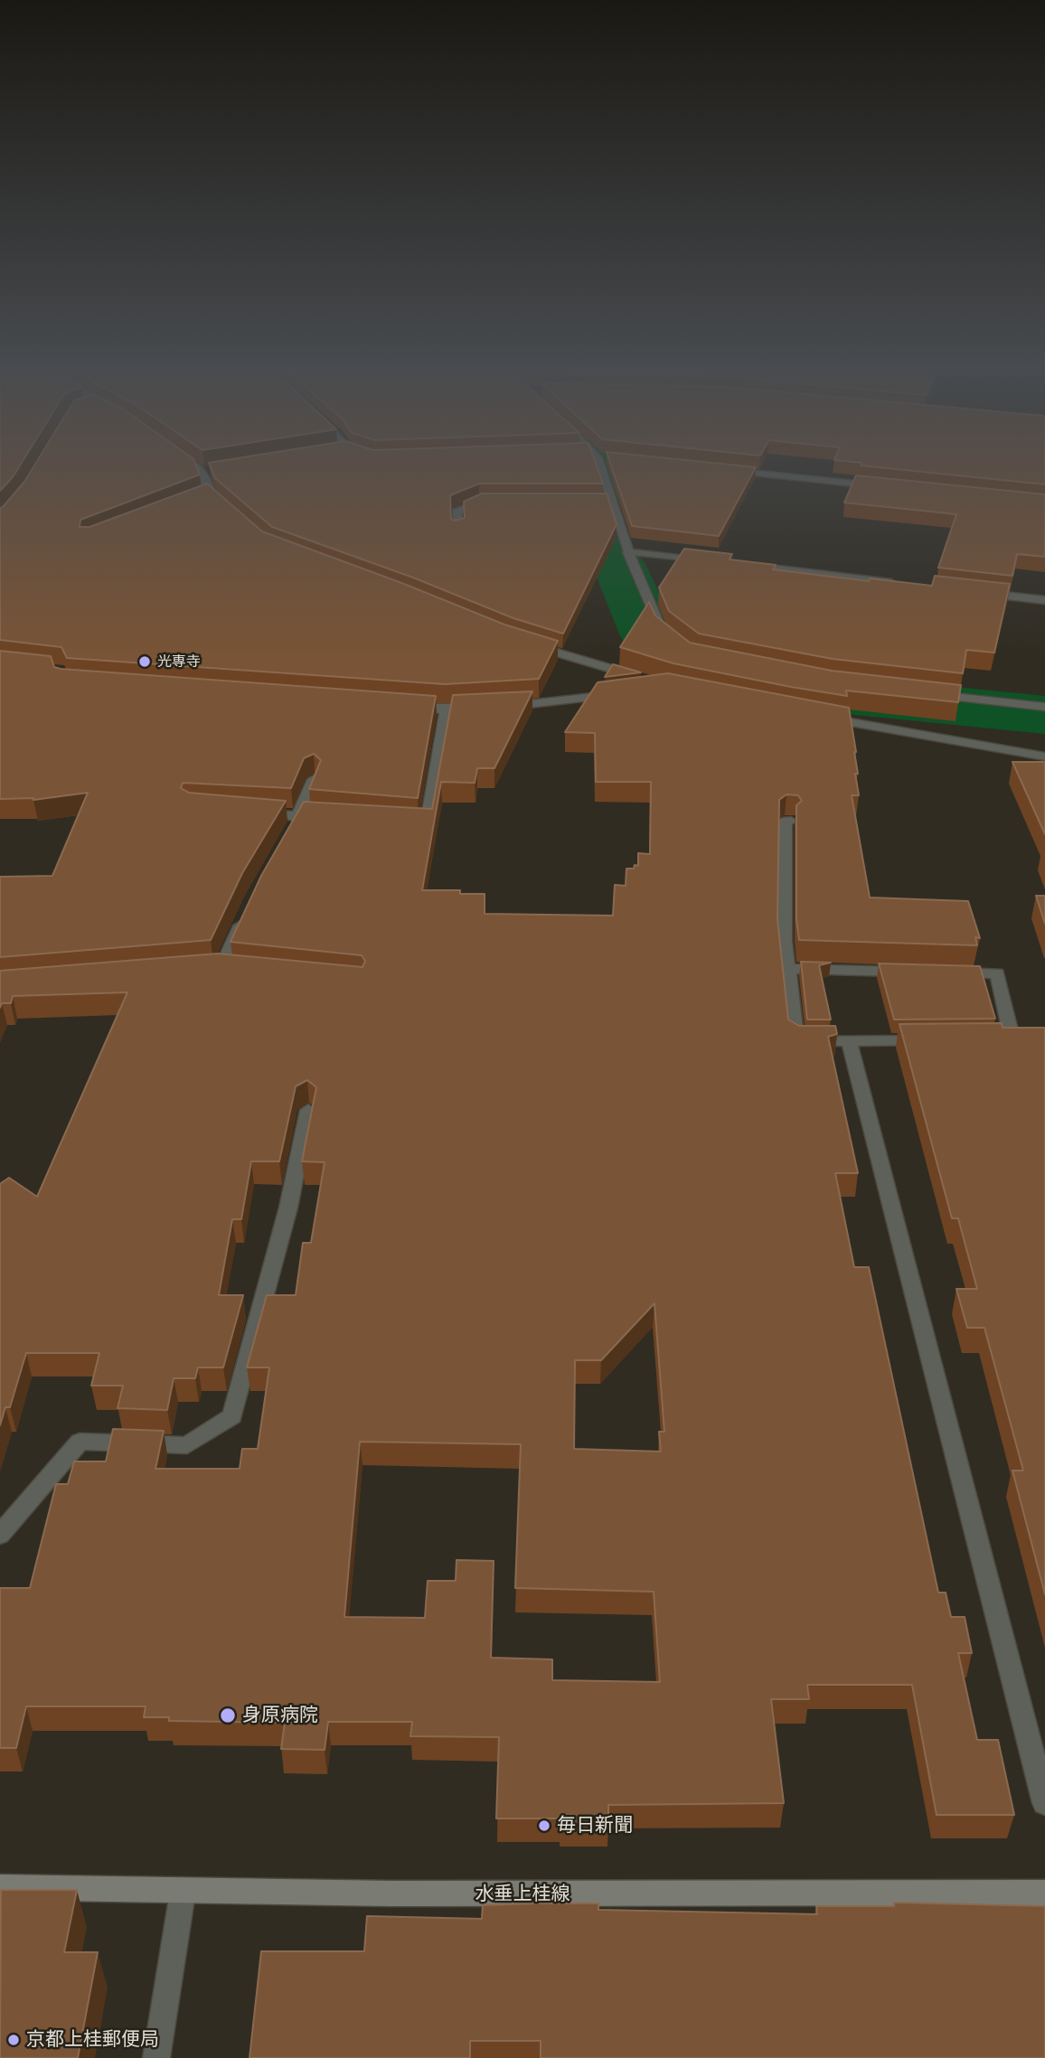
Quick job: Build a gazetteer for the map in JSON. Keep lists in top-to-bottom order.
{
  "streets": {
    "main road": ["水垂上桂線"]
  },
  "places": [
    "光専寺",
    "身原病院",
    "毎日新聞",
    "京都上桂郵便局"
  ]
}
